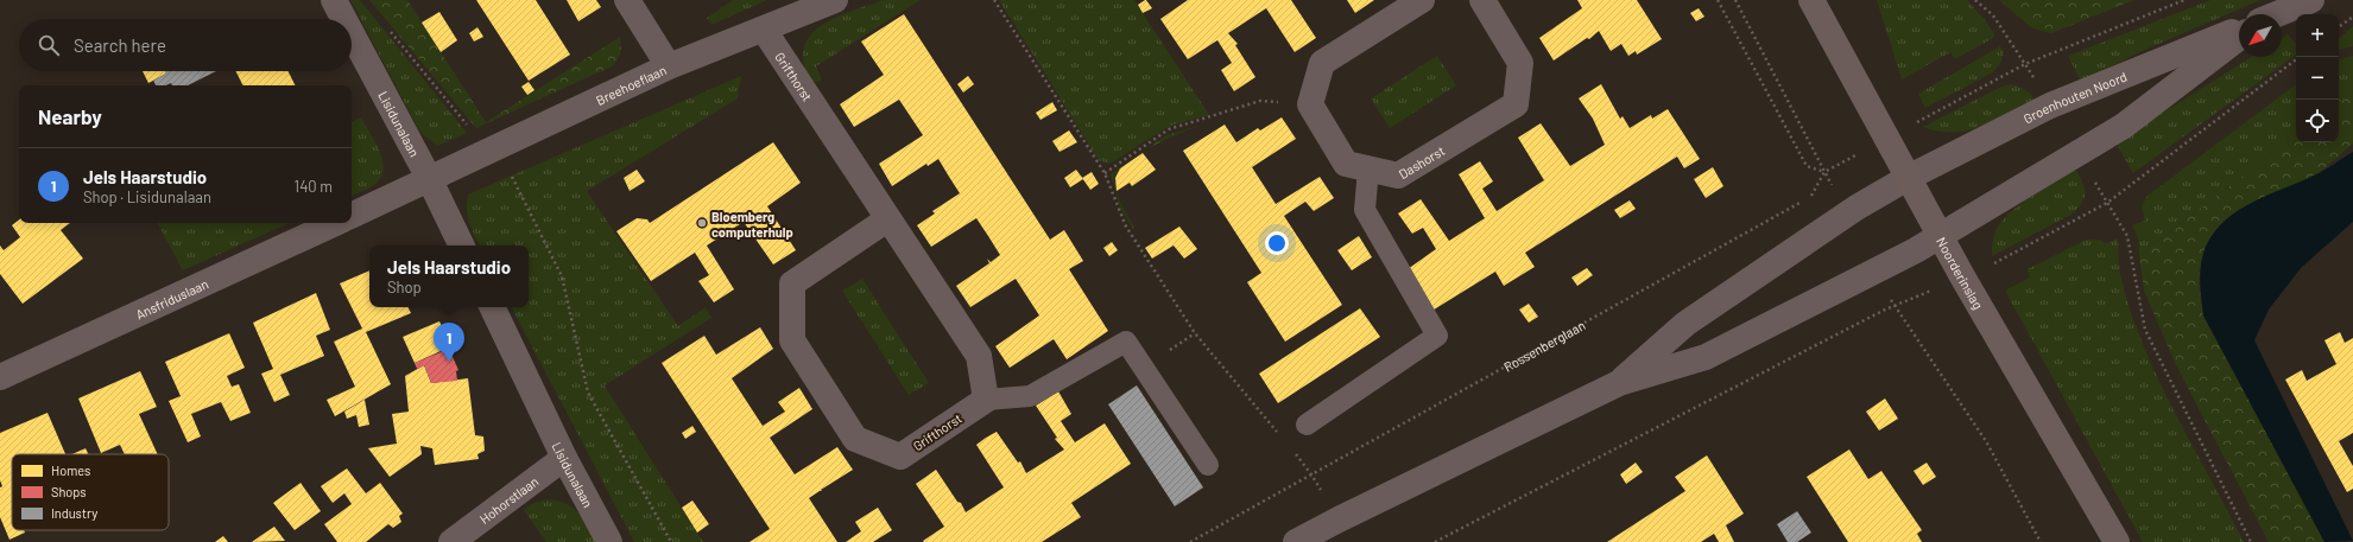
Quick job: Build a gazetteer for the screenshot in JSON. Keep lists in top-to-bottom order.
{
  "streets": {
    "main road": ["Noorderinslag"],
    "street": [
      "Grifthorst",
      "Breehoeflaan",
      "Groenhouten Noord",
      "Lisidunalaan",
      "Dashorst",
      "Ansfriduslaan",
      "Hohorstlaan"
    ],
    "path": ["Rossenberglaan"]
  },
  "crossings": [
    ["Grifthorst", "Breehoeflaan"],
    ["Breehoeflaan", "Lisidunalaan"],
    ["Groenhouten Noord", "Noorderinslag"],
    ["Lisidunalaan", "Hohorstlaan"]
  ],
  "places": ["Bloemberg computerhulp"],
  "legend": ["Homes", "Shops", "Industry"],
  "north": "bottom left",
  "page": {
    "map_buttons": ["+", "−"],
    "search": "Search here",
    "heading": "Nearby",
    "list": [
      {
        "mark": "1",
        "name": "Jels Haarstudio",
        "note": "Shop · Lisidunalaan",
        "value": "140 m"
      }
    ],
    "popup": ["Jels Haarstudio", "Shop"],
    "pins": "1"
  }
}
